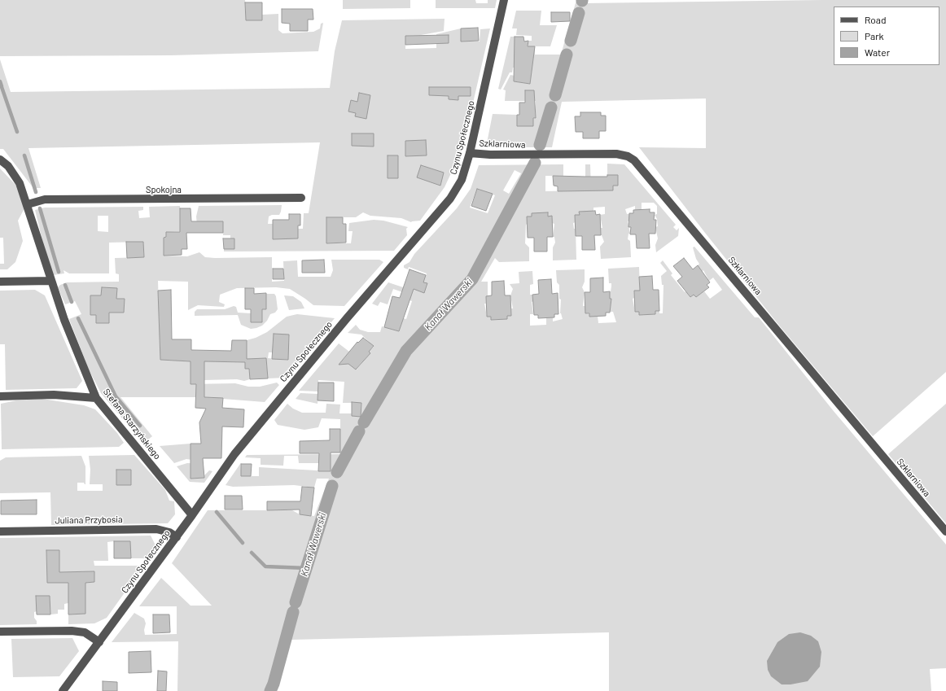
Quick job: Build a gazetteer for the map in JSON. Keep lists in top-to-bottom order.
{
  "streets": {
    "street": [
      "Czynu Społecznego",
      "Szklarniowa",
      "Spokojna",
      "Stefana Starzyńskiego",
      "Juliana Przybosia"
    ]
  },
  "crossings": [
    ["Czynu Społecznego", "Szklarniowa"],
    ["Czynu Społecznego", "Stefana Starzyńskiego"],
    ["Czynu Społecznego", "Juliana Przybosia"],
    ["Spokojna", "Stefana Starzyńskiego"]
  ],
  "water": ["Kanał Wawerski"],
  "legend": ["Road", "Park", "Water"]
}
